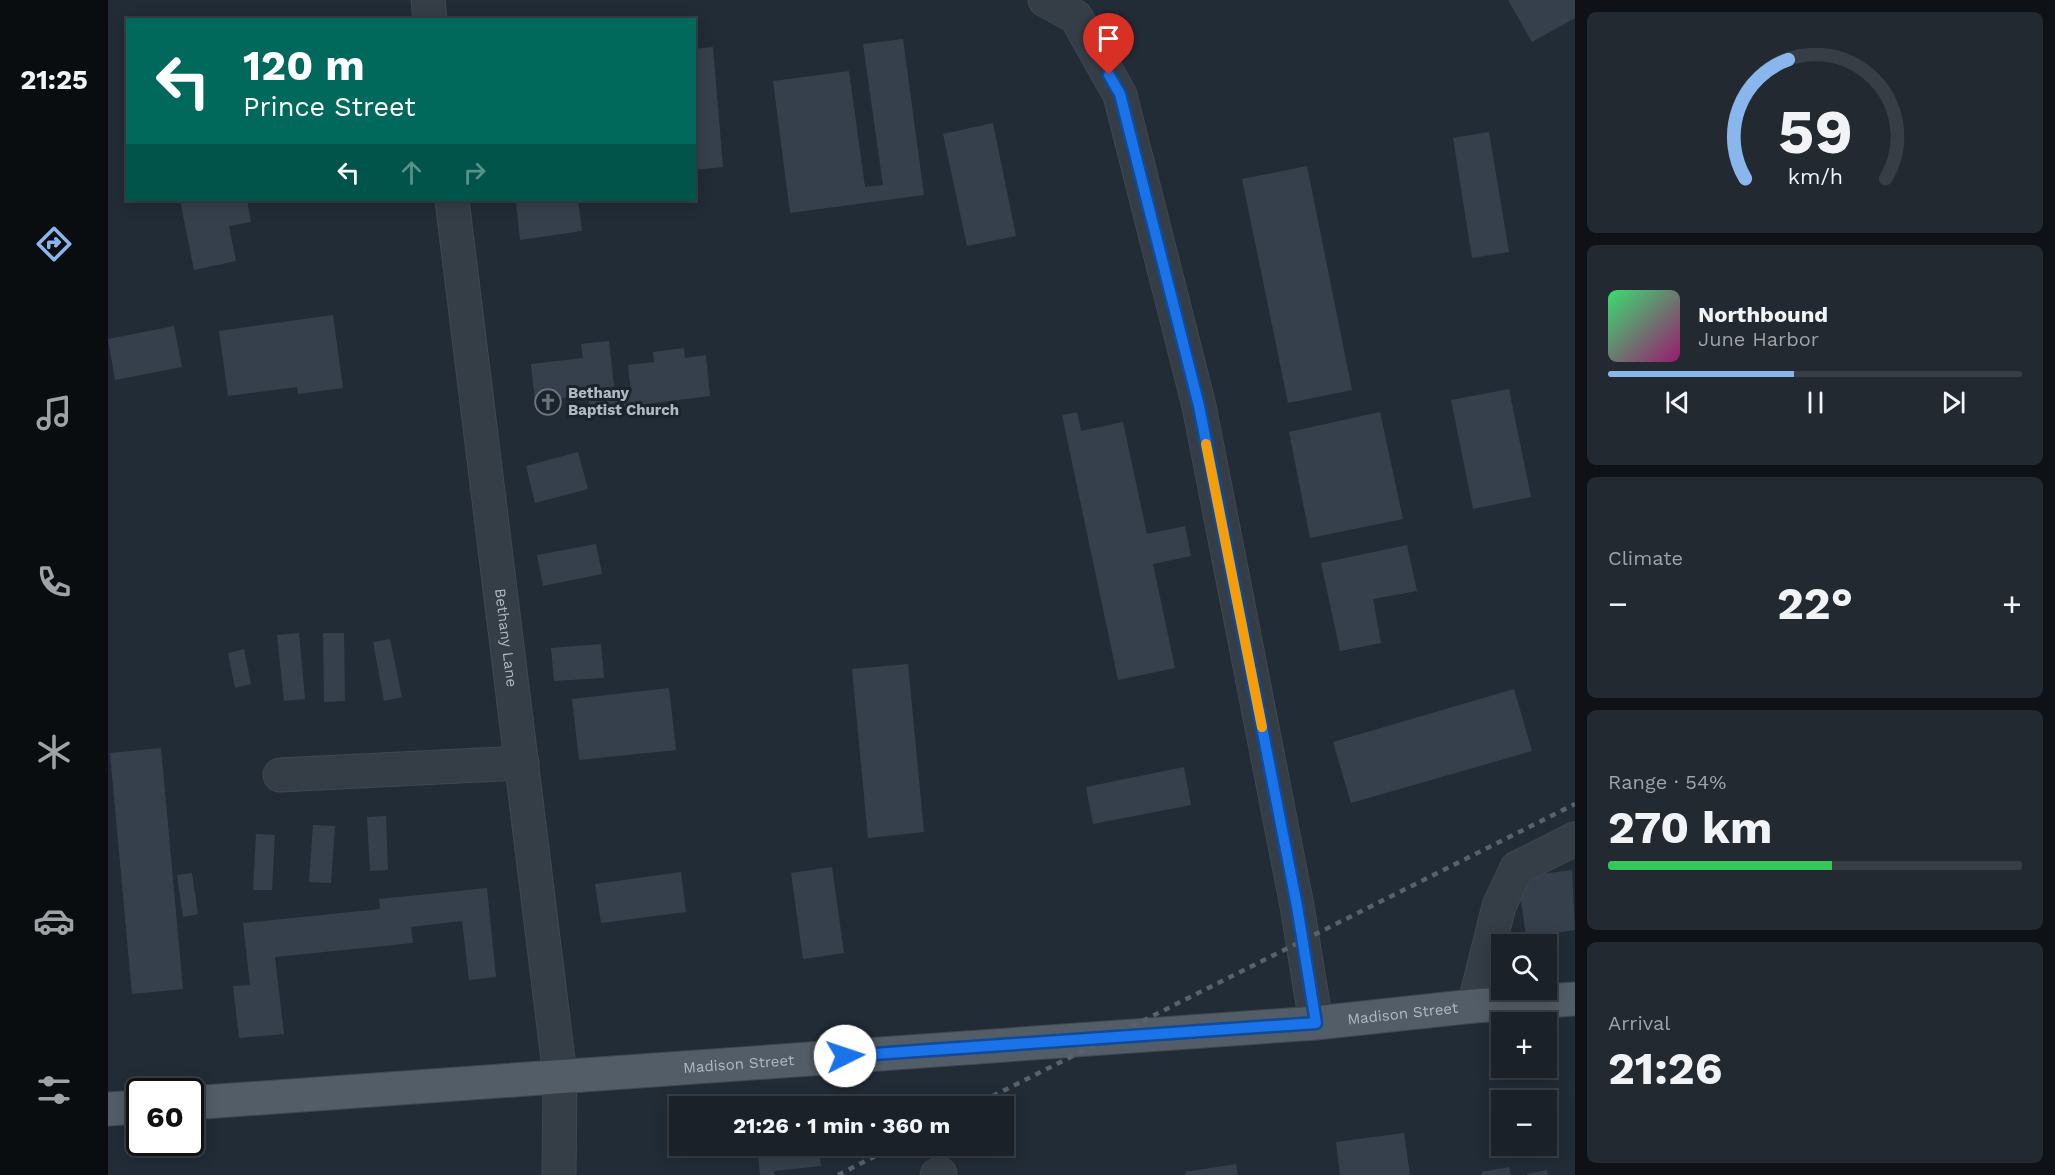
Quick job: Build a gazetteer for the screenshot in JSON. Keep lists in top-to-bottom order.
{
  "streets": {
    "main road": ["Madison Street"],
    "street": ["Bethany Lane"]
  },
  "crossings": [
    ["Bethany Lane", "Madison Street"]
  ],
  "places": {
    "church": ["Bethany Baptist Church"]
  },
  "page": {
    "tabs": "21:25",
    "turn": ["120 m", "Prince Street"],
    "song": ["Northbound", "June Harbor"],
    "tile": [
      "Climate",
      ["Range · 54%", "270 km"],
      ["Arrival", "21:26"]
    ],
    "heat": ["−", "22°", "+"],
    "map_buttons": ["+", "−"],
    "limit": "60",
    "trip": "21:26 · 1 min · 360 m",
    "gauge": ["59", "km/h"]
  }
}
